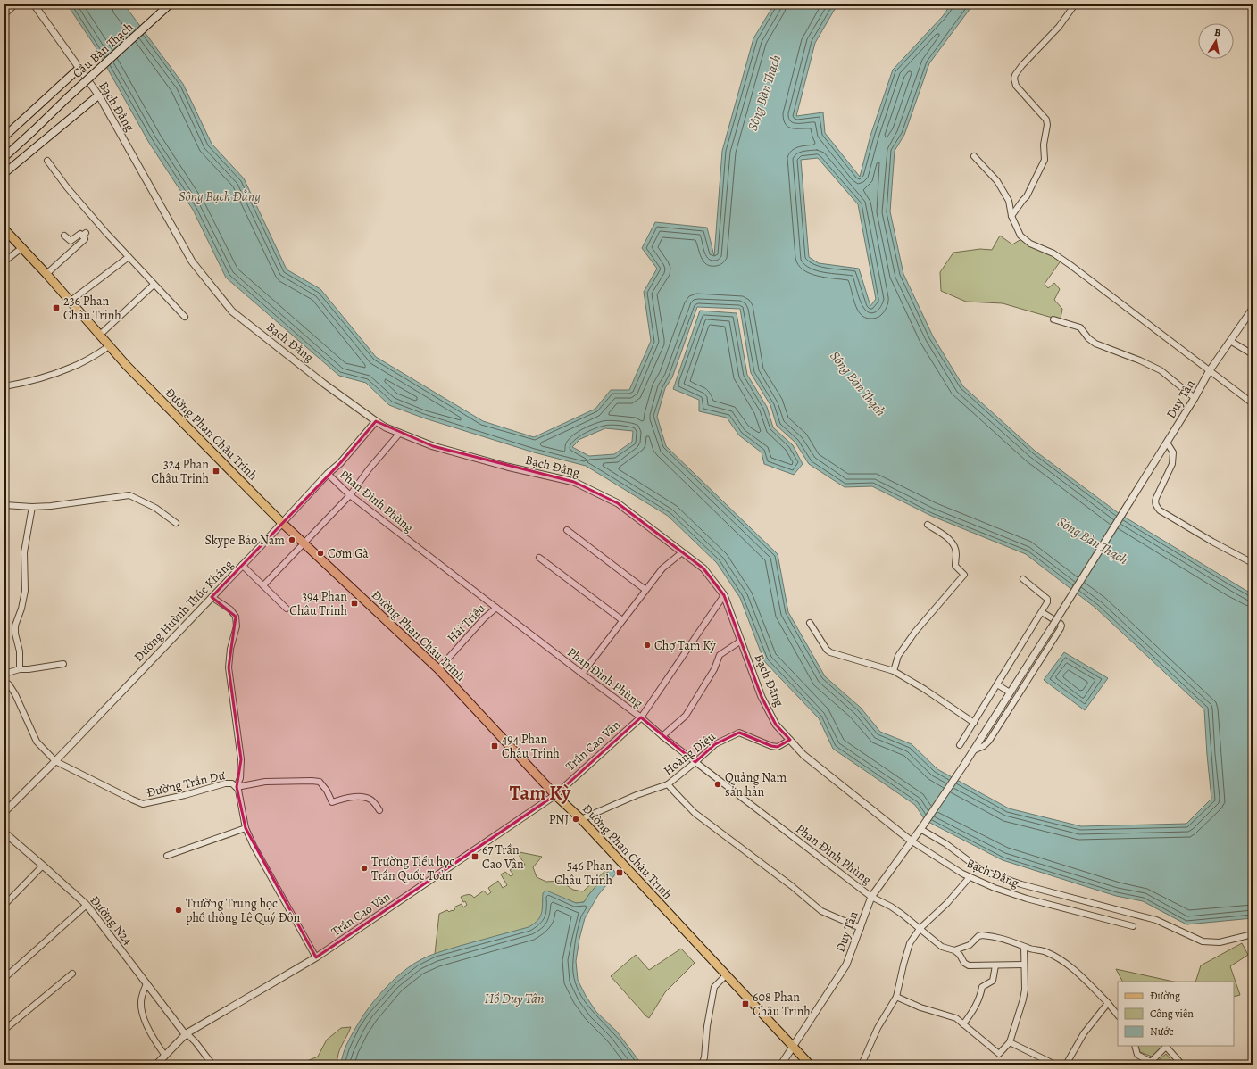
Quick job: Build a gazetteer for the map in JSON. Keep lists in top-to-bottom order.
{
  "streets": {
    "main road": ["Cầu Bàn Thạch", "Đường Phan Châu Trinh"],
    "street": [
      "Bạch Đằng",
      "Duy Tân",
      "Phan Đình Phùng",
      "Đường Huỳnh Thúc Kháng",
      "Hải Triều",
      "Trần Cao Vân",
      "Hoàng Diệu",
      "Đường Trần Dư",
      "Đường N24"
    ]
  },
  "crossings": [
    ["Bạch Đằng", "Duy Tân"],
    ["Bạch Đằng", "Đường Huỳnh Thúc Kháng"],
    ["Bạch Đằng", "Trần Cao Vân"],
    ["Bạch Đằng", "Hoàng Diệu"],
    ["Duy Tân", "Đường Phan Châu Trinh"],
    ["Duy Tân", "Phan Đình Phùng"],
    ["Đường Phan Châu Trinh", "Đường Huỳnh Thúc Kháng"],
    ["Đường Phan Châu Trinh", "Hải Triều"],
    ["Đường Phan Châu Trinh", "Trần Cao Vân"],
    ["Đường Phan Châu Trinh", "Hoàng Diệu"],
    ["Phan Đình Phùng", "Đường Huỳnh Thúc Kháng"],
    ["Phan Đình Phùng", "Hải Triều"],
    ["Phan Đình Phùng", "Trần Cao Vân"],
    ["Phan Đình Phùng", "Hoàng Diệu"],
    ["Đường Huỳnh Thúc Kháng", "Đường Trần Dư"],
    ["Trần Cao Vân", "Đường Trần Dư"],
    ["Trần Cao Vân", "Đường N24"]
  ],
  "districts": ["Tam Kỳ"],
  "water": ["Sông Bàn Thạch", "Sông Bạch Đằng", "Hồ Duy Tân"],
  "places": {
    "transit": [
      "236 Phan Châu Trinh",
      "324 Phan Châu Trinh",
      "394 Phan Châu Trinh",
      "494 Phan Châu Trinh",
      "67 Trần Cao Vân",
      "546 Phan Châu Trinh",
      "608 Phan Châu Trinh"
    ],
    "other": [
      "Skype Bảo Nam",
      "Cơm Gà",
      "Chợ Tam Kỳ",
      "Quảng Nam sản hản",
      "PNJ",
      "Trường Tiểu học Trần Quốc Toản",
      "Trường Trung học phổ thông Lê Quý Đôn"
    ]
  },
  "legend": ["Đường", "Công viên", "Nước"],
  "north": "top"
}
